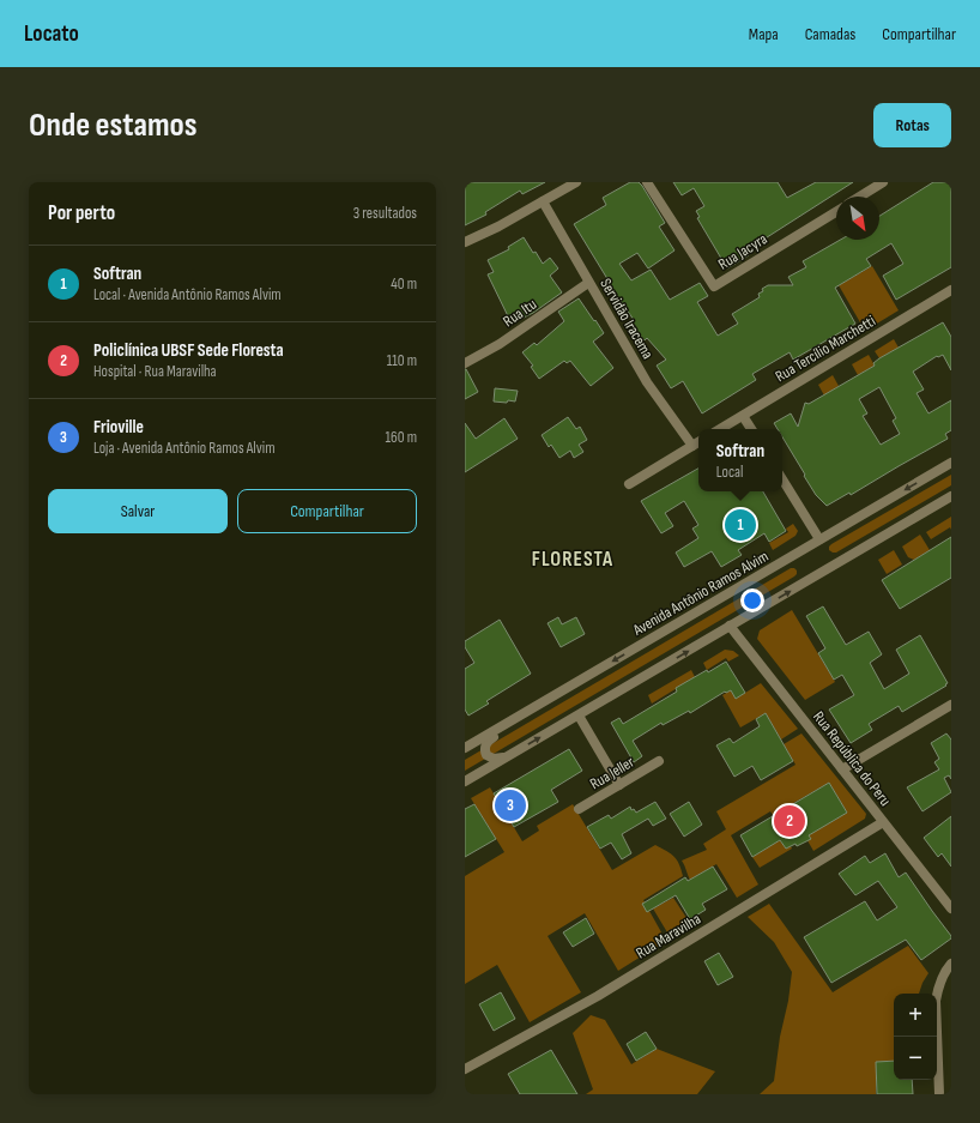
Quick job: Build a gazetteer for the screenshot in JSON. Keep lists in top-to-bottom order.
{
  "streets": {
    "street": [
      "Rua Jacyra",
      "Rua Itu",
      "Servidão Iracema",
      "Rua Tercílio Marchetti",
      "Avenida Antônio Ramos Alvim",
      "Rua República do Peru",
      "Rua Jeller",
      "Rua Maravilha"
    ]
  },
  "crossings": [
    ["Rua Itu", "Servidão Iracema"],
    ["Rua República do Peru", "Rua Maravilha"]
  ],
  "districts": ["FLORESTA"],
  "north": "bottom right",
  "page": {
    "header": "Locato",
    "nav": ["Mapa", "Camadas", "Compartilhar"],
    "buttons": [
      "Rotas",
      ["Salvar", "Compartilhar"]
    ],
    "title": "Onde estamos",
    "heading": ["Por perto", "3 resultados"],
    "list": [
      {
        "mark": "1",
        "name": "Softran",
        "note": "Local · Avenida Antônio Ramos Alvim",
        "value": "40 m"
      },
      {
        "mark": "2",
        "name": "Policlínica UBSF Sede Floresta",
        "note": "Hospital · Rua Maravilha",
        "value": "110 m"
      },
      {
        "mark": "3",
        "name": "Frioville",
        "note": "Loja · Avenida Antônio Ramos Alvim",
        "value": "160 m"
      }
    ],
    "popup": ["Softran", "Local"],
    "pins": ["1", "3", "2"],
    "map_buttons": ["+", "−"]
  }
}
